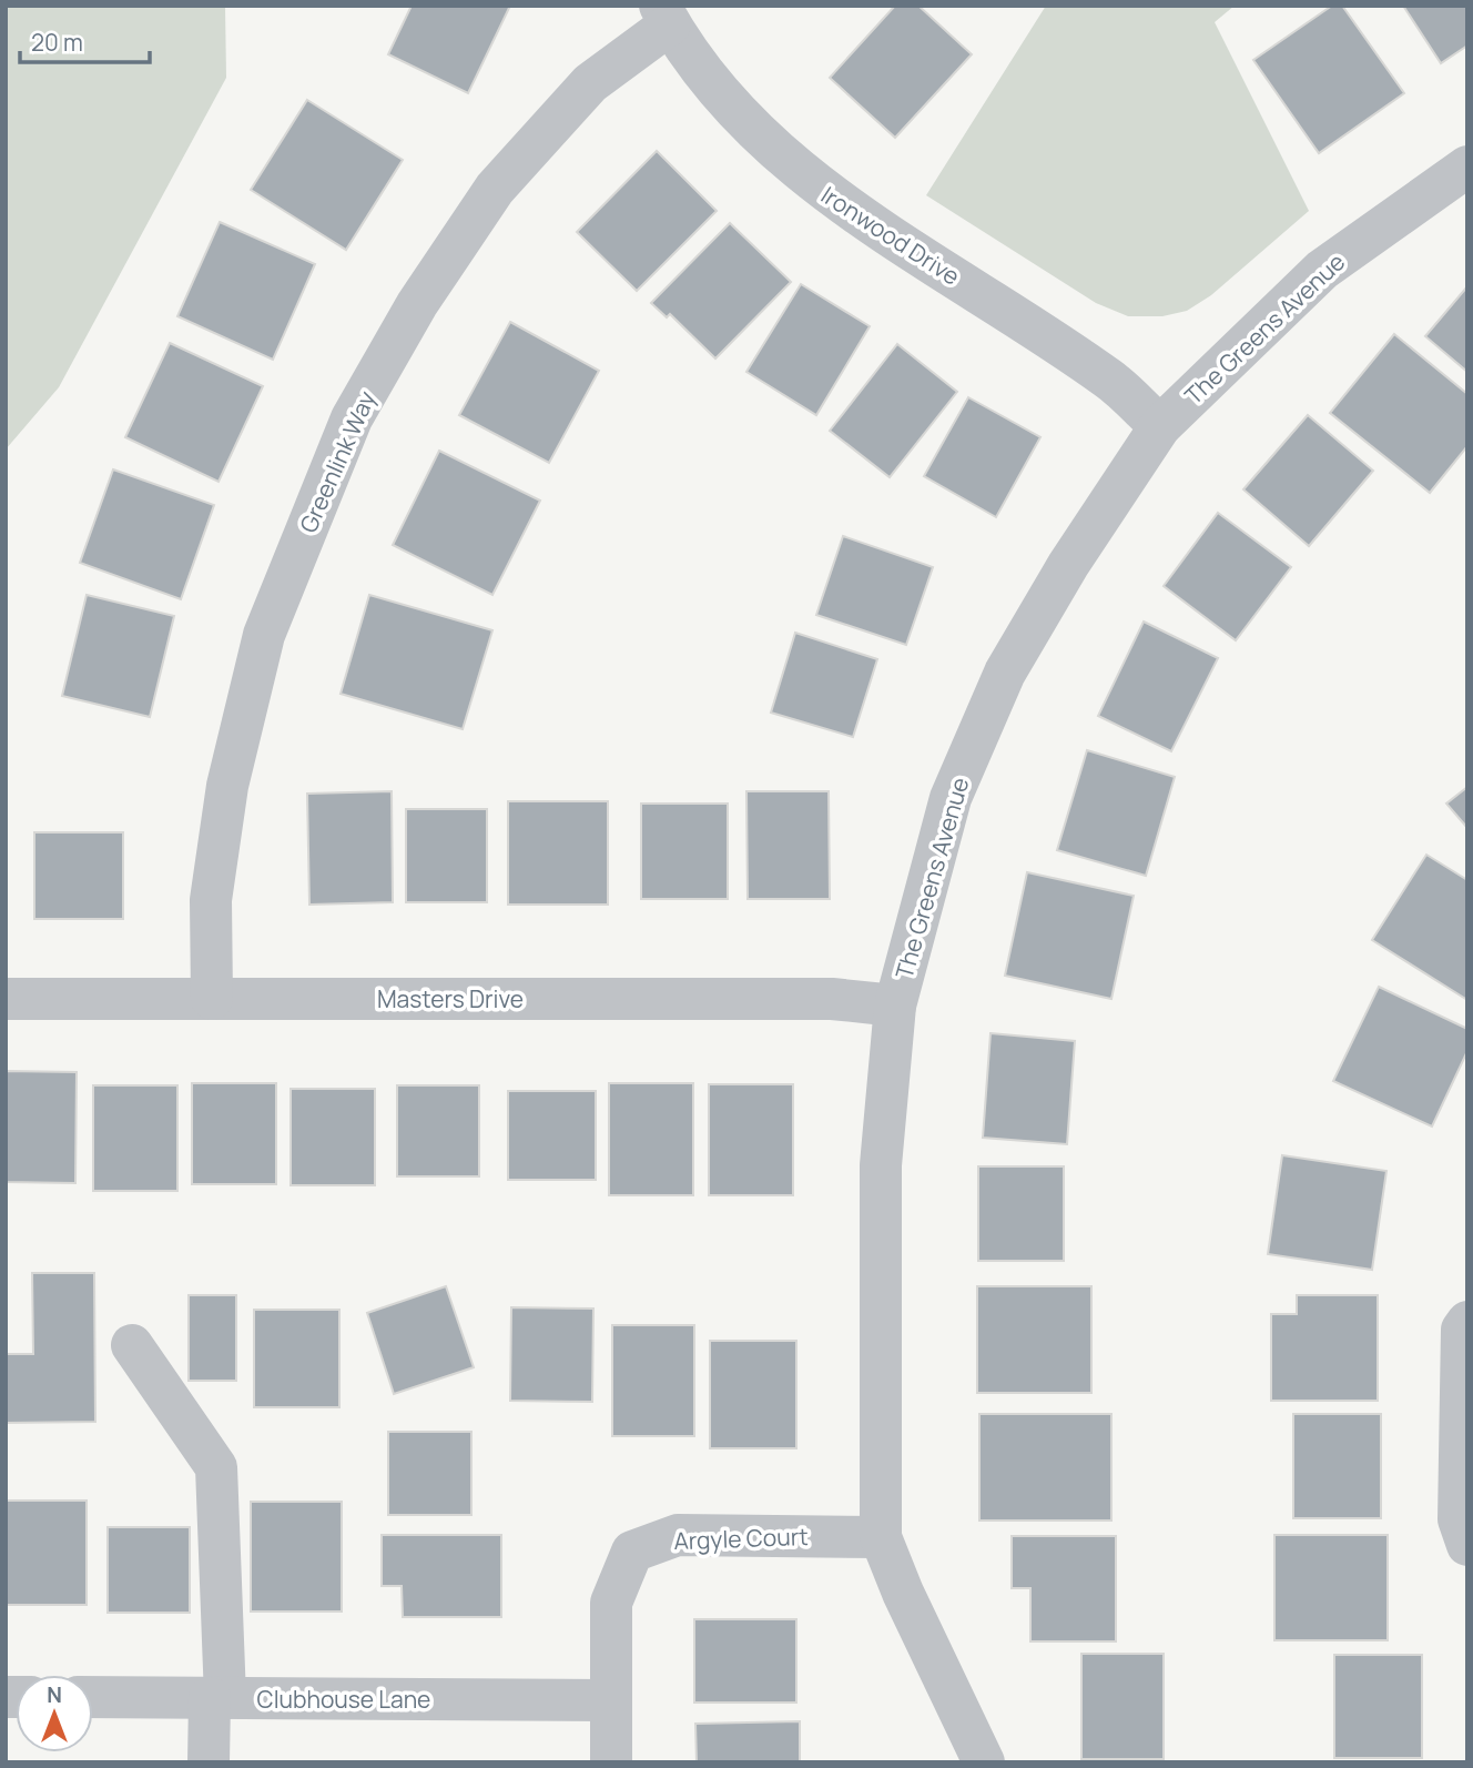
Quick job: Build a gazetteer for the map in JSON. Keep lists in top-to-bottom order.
{
  "streets": {
    "street": [
      "Ironwood Drive",
      "The Greens Avenue",
      "Greenlink Way",
      "Masters Drive",
      "Argyle Court",
      "Clubhouse Lane"
    ]
  },
  "crossings": [
    ["Ironwood Drive", "The Greens Avenue"],
    ["Ironwood Drive", "Greenlink Way"],
    ["The Greens Avenue", "Masters Drive"],
    ["The Greens Avenue", "Argyle Court"],
    ["Greenlink Way", "Masters Drive"],
    ["Argyle Court", "Clubhouse Lane"]
  ],
  "scale_bar": "20 m",
  "north": "top"
}
